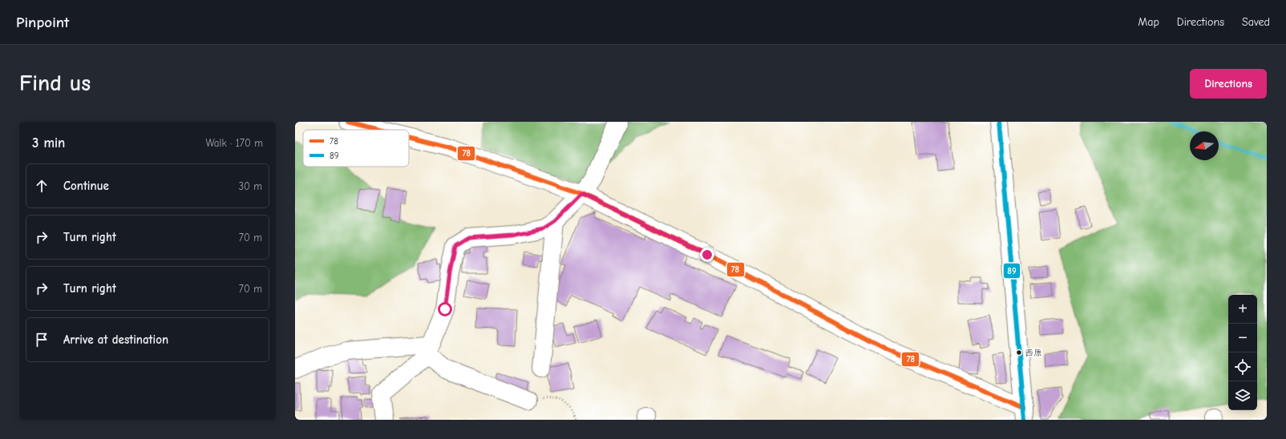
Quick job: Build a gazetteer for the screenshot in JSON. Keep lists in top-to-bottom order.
{
  "places": ["西原"],
  "lines": ["transit line 78", "transit line 89"],
  "legend": ["78", "89"],
  "north": "left",
  "page": {
    "header": "Pinpoint",
    "nav": ["Map", "Directions", "Saved"],
    "buttons": "Directions",
    "title": "Find us",
    "heading": ["3 min", "Walk · 170 m"],
    "list": [
      ["Continue", "30 m"],
      ["Turn right", "70 m"],
      ["Turn right", "70 m"],
      "Arrive at destination"
    ],
    "map_buttons": ["+", "−"]
  }
}
